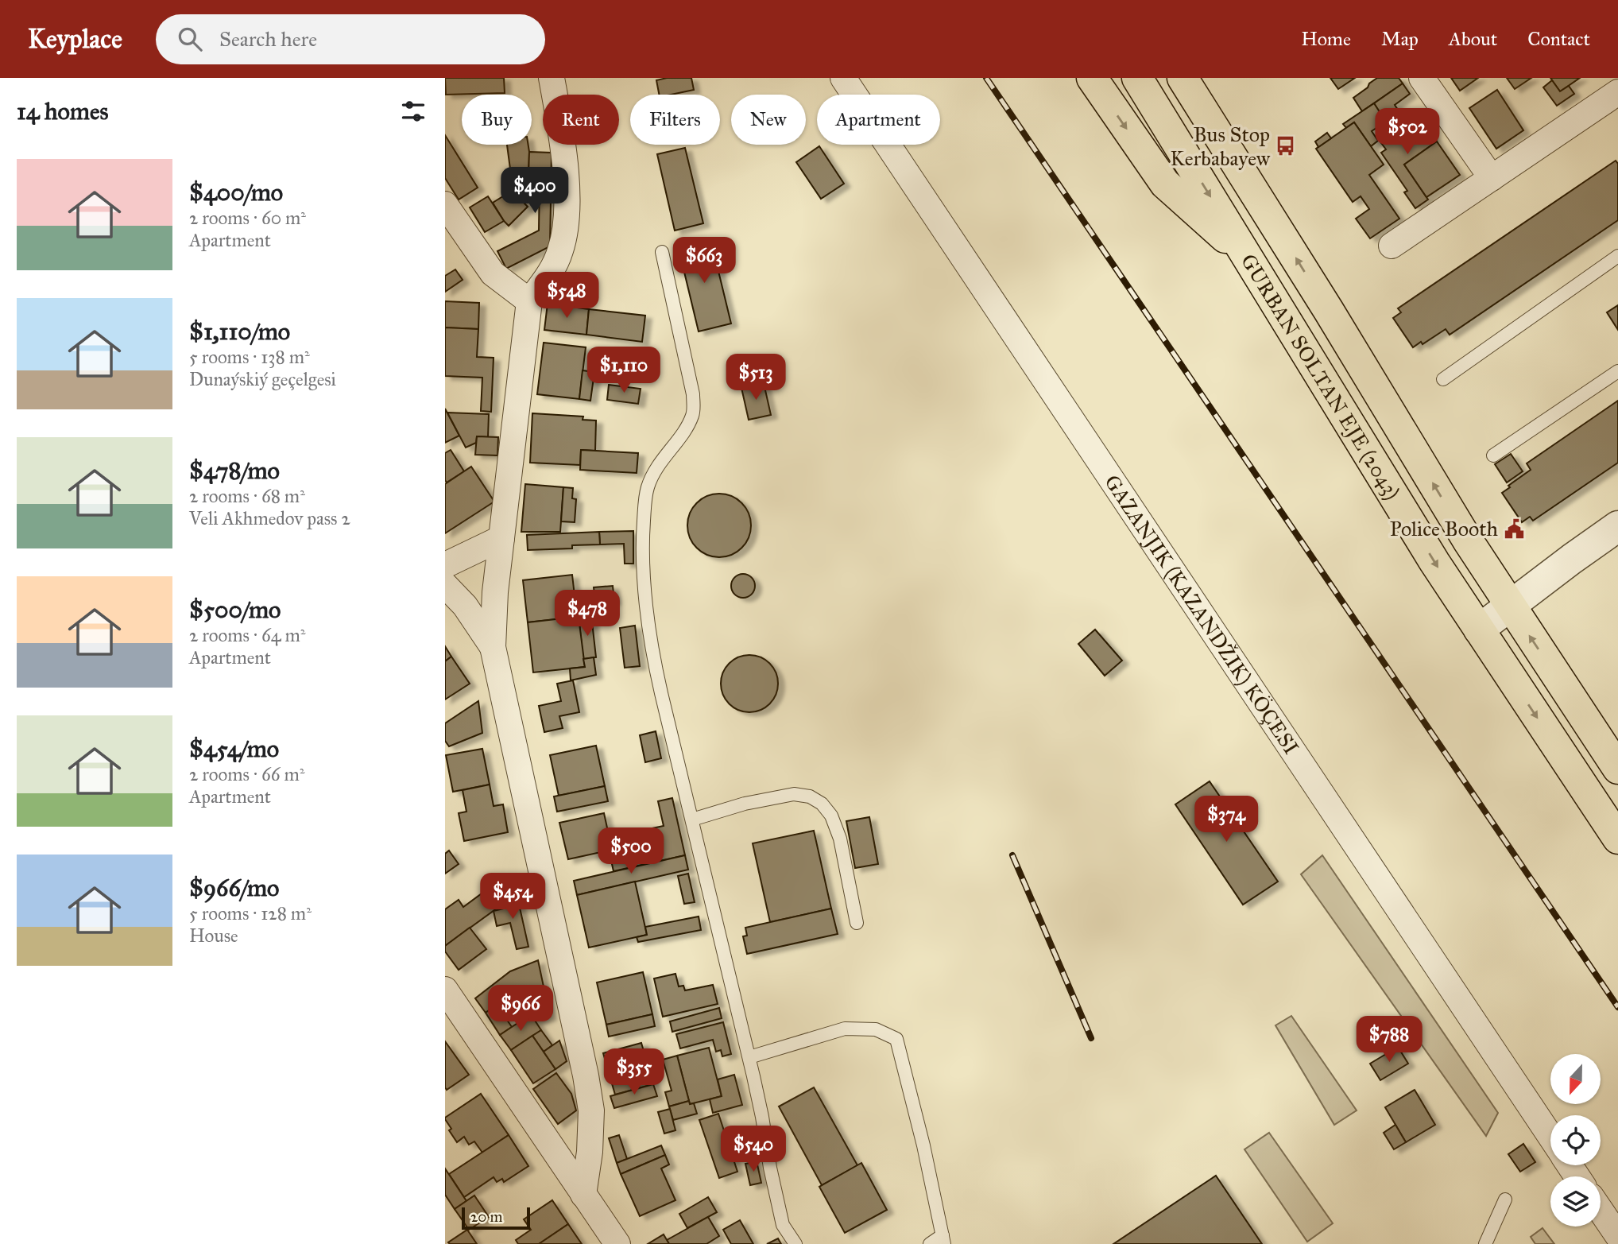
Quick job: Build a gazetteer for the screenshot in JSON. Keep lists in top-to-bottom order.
{
  "streets": {
    "highway": ["GURBAN SOLTAN EJE (2043)"],
    "street": ["GAZANJIK (KAZANDŽIK) KÖÇESI"]
  },
  "places": {
    "bus stop": ["Bus Stop Kerbabayew"],
    "public building": ["Police Booth"]
  },
  "scale_bar": "20 m",
  "north": "bottom",
  "page": {
    "header": "Keyplace",
    "search": "Search here",
    "nav": [
      "Home",
      "Map",
      "About",
      "Contact"
    ],
    "heading": "14 homes",
    "chip": [
      "Buy",
      "Rent",
      "Filters",
      "New",
      "Apartment"
    ],
    "price": [
      "$502",
      "$400",
      "$663",
      "$548",
      "$1,110",
      "$513",
      "$478",
      "$374",
      "$500",
      "$454",
      "$966",
      "$788",
      "$355",
      "$540"
    ],
    "list": [
      {
        "name": "$400/mo",
        "note": "2 rooms · 60 m² · Apartment"
      },
      {
        "name": "$1,110/mo",
        "note": "5 rooms · 138 m² · Dunaýskiý geçelgesi"
      },
      {
        "name": "$478/mo",
        "note": "2 rooms · 68 m² · Veli Akhmedov pass 2"
      },
      {
        "name": "$500/mo",
        "note": "2 rooms · 64 m² · Apartment"
      },
      {
        "name": "$454/mo",
        "note": "2 rooms · 66 m² · Apartment"
      },
      {
        "name": "$966/mo",
        "note": "5 rooms · 128 m² · House"
      }
    ],
    "scale": "20 m"
  }
}
